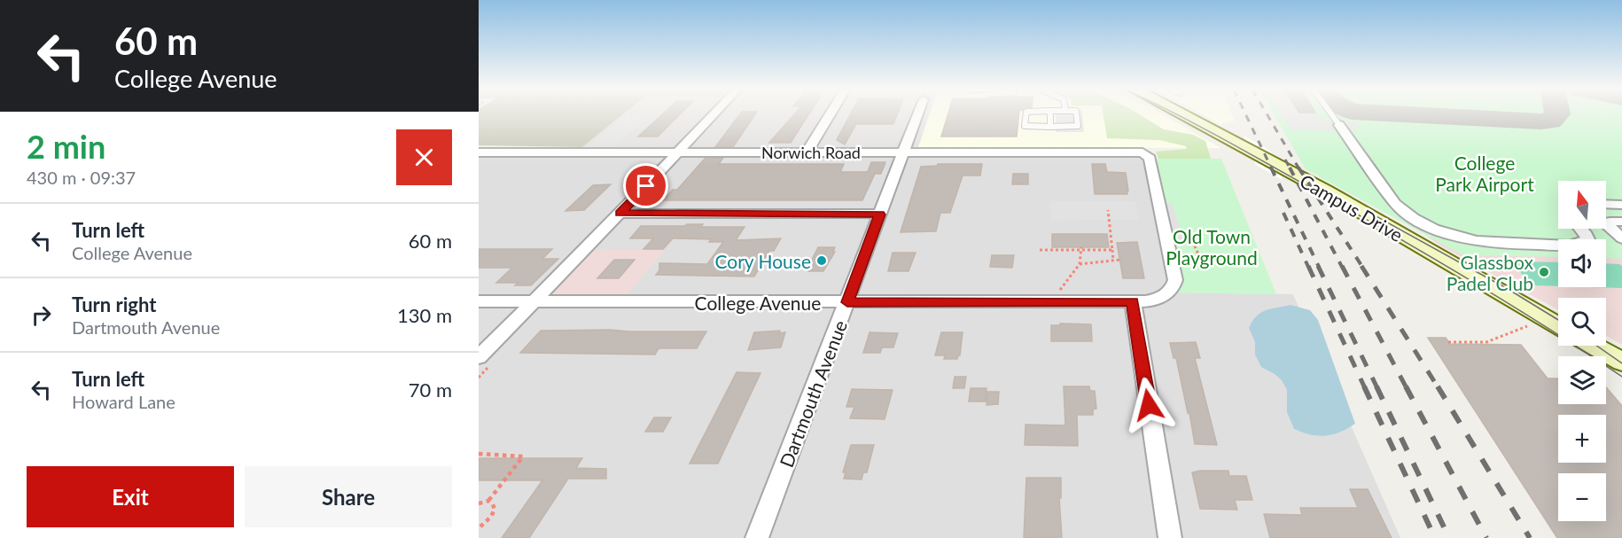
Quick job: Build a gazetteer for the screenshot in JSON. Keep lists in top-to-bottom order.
{
  "streets": {
    "main road": ["Campus Drive"],
    "street": ["Norwich Road", "College Avenue", "Dartmouth Avenue"]
  },
  "crossings": [
    ["Norwich Road", "College Avenue"],
    ["Norwich Road", "Dartmouth Avenue"],
    ["College Avenue", "Dartmouth Avenue"]
  ],
  "parks": ["College Park Airport", "Old Town Playground"],
  "places": ["Cory House", "Glassbox Padel Club"],
  "north": "top",
  "page": {
    "turn": ["60 m", "College Avenue"],
    "heading": ["2 min", "430 m · 09:37"],
    "map_buttons": ["+", "−"],
    "list": [
      {
        "name": "Turn left",
        "note": "College Avenue",
        "value": "60 m"
      },
      {
        "name": "Turn right",
        "note": "Dartmouth Avenue",
        "value": "130 m"
      },
      {
        "name": "Turn left",
        "note": "Howard Lane",
        "value": "70 m"
      }
    ],
    "buttons": ["Exit", "Share"]
  }
}
